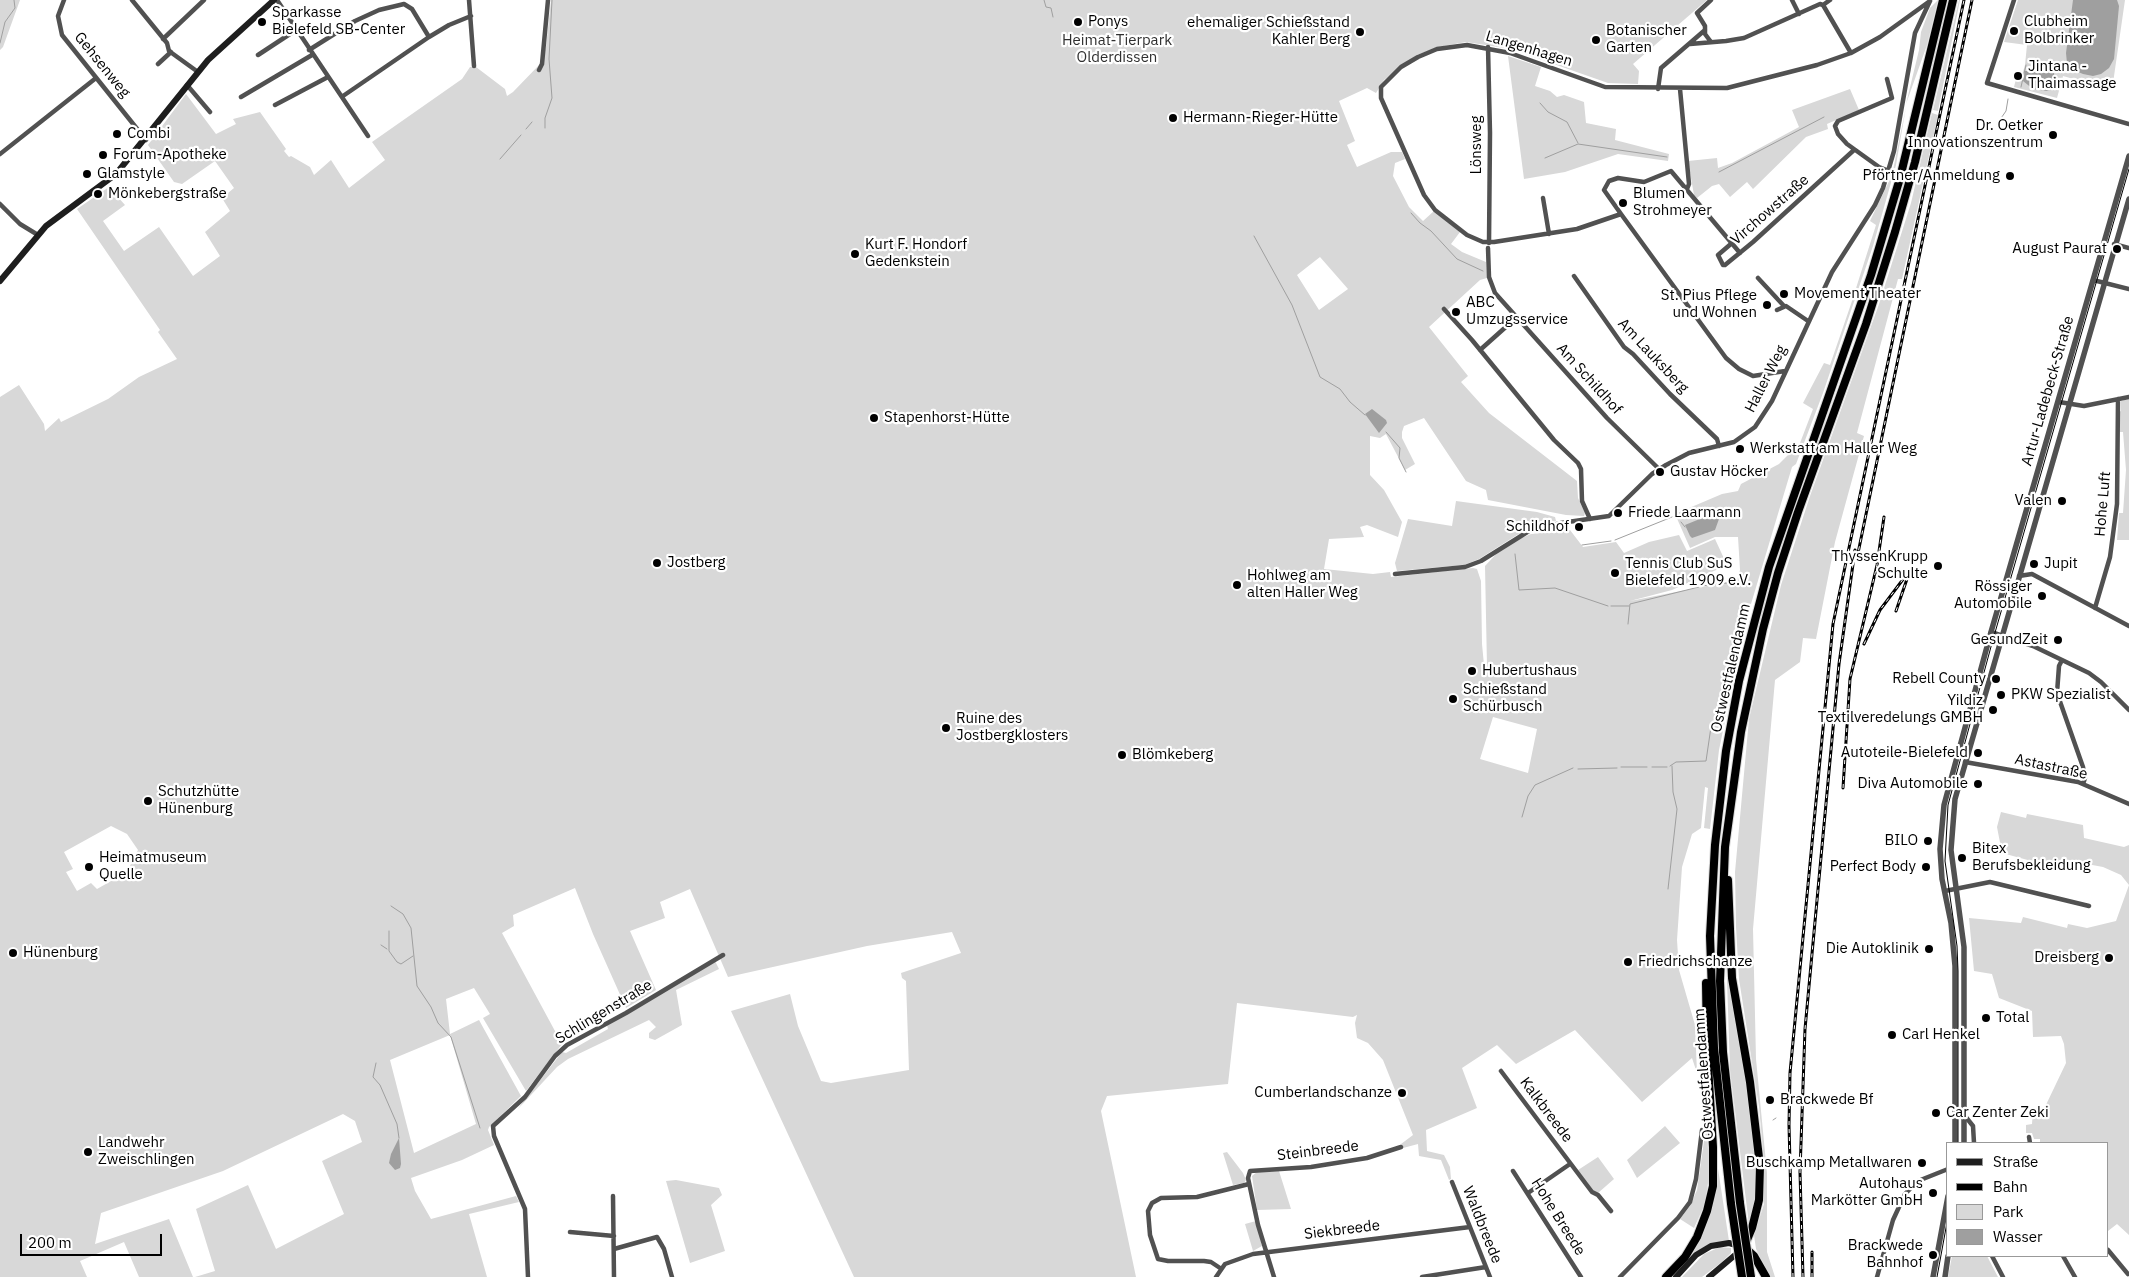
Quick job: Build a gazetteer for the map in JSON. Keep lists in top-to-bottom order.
{
  "streets": {
    "highway": ["Ostwestfalendamm"],
    "street": [
      "Langenhagen",
      "Gehsenweg",
      "Lönsweg",
      "Virchowstraße",
      "Am Lauksberg",
      "Am Schildhof",
      "Haller Weg",
      "Artur-Ladebeck-Straße",
      "Hohe Luft",
      "Astastraße",
      "Schlingenstraße",
      "Kalkbreede",
      "Steinbreede",
      "Hohe Breede",
      "Waldbreede",
      "Siekbreede"
    ]
  },
  "crossings": [
    ["Langenhagen", "Lönsweg"],
    ["Langenhagen", "Am Schildhof"],
    ["Langenhagen", "Haller Weg"],
    ["Lönsweg", "Am Schildhof"],
    ["Am Lauksberg", "Haller Weg"],
    ["Am Schildhof", "Haller Weg"],
    ["Artur-Ladebeck-Straße", "Astastraße"],
    ["Kalkbreede", "Hohe Breede"],
    ["Waldbreede", "Siekbreede"]
  ],
  "parks": ["Heimat-Tierpark Olderdissen"],
  "places": [
    "Sparkasse Bielefeld SB-Center",
    "Ponys",
    "Clubheim Bolbrinker",
    "ehemaliger Schießstand Kahler Berg",
    "Botanischer Garten",
    "Jintana - Thaimassage",
    "Hermann-Rieger-Hütte",
    "Combi",
    "Dr. Oetker Innovationszentrum",
    "Forum-Apotheke",
    "Glamstyle",
    "Pförtner/Anmeldung",
    "Mönkebergstraße",
    "Blumen Strohmeyer",
    "August Paurat",
    "Kurt F. Hondorf Gedenkstein",
    "Movement Theater",
    "St. Pius Pflege und Wohnen",
    "ABC Umzugsservice",
    "Stapenhorst-Hütte",
    "Werkstatt am Haller Weg",
    "Gustav Höcker",
    "Valen",
    "Friede Laarmann",
    "Schildhof",
    "Jostberg",
    "Jupit",
    "ThyssenKrupp Schulte",
    "Tennis Club SuS Bielefeld 1909 e.V.",
    "Hohlweg am alten Haller Weg",
    "Rössiger Automobile",
    "GesundZeit",
    "Hubertushaus",
    "Rebell County",
    "PKW Spezialist",
    "Schießstand Schürbusch",
    "Yildiz Textilveredelungs GMBH",
    "Ruine des Jostbergklosters",
    "Autoteile-Bielefeld",
    "Blömkeberg",
    "Diva Automobile",
    "Schutzhütte Hünenburg",
    "BILO",
    "Bitex Berufsbekleidung",
    "Heimatmuseum Quelle",
    "Perfect Body",
    "Die Autoklinik",
    "Hünenburg",
    "Dreisberg",
    "Friedrichschanze",
    "Total",
    "Carl Henkel",
    "Cumberlandschanze",
    "Brackwede Bf",
    "Car Zenter Zeki",
    "Landwehr Zweischlingen",
    "Buschkamp Metallwaren",
    "Autohaus Markötter GmbH",
    "Brackwede Bahnhof"
  ],
  "legend": [
    "Straße",
    "Bahn",
    "Park",
    "Wasser"
  ],
  "scale_bar": "200 m"
}
